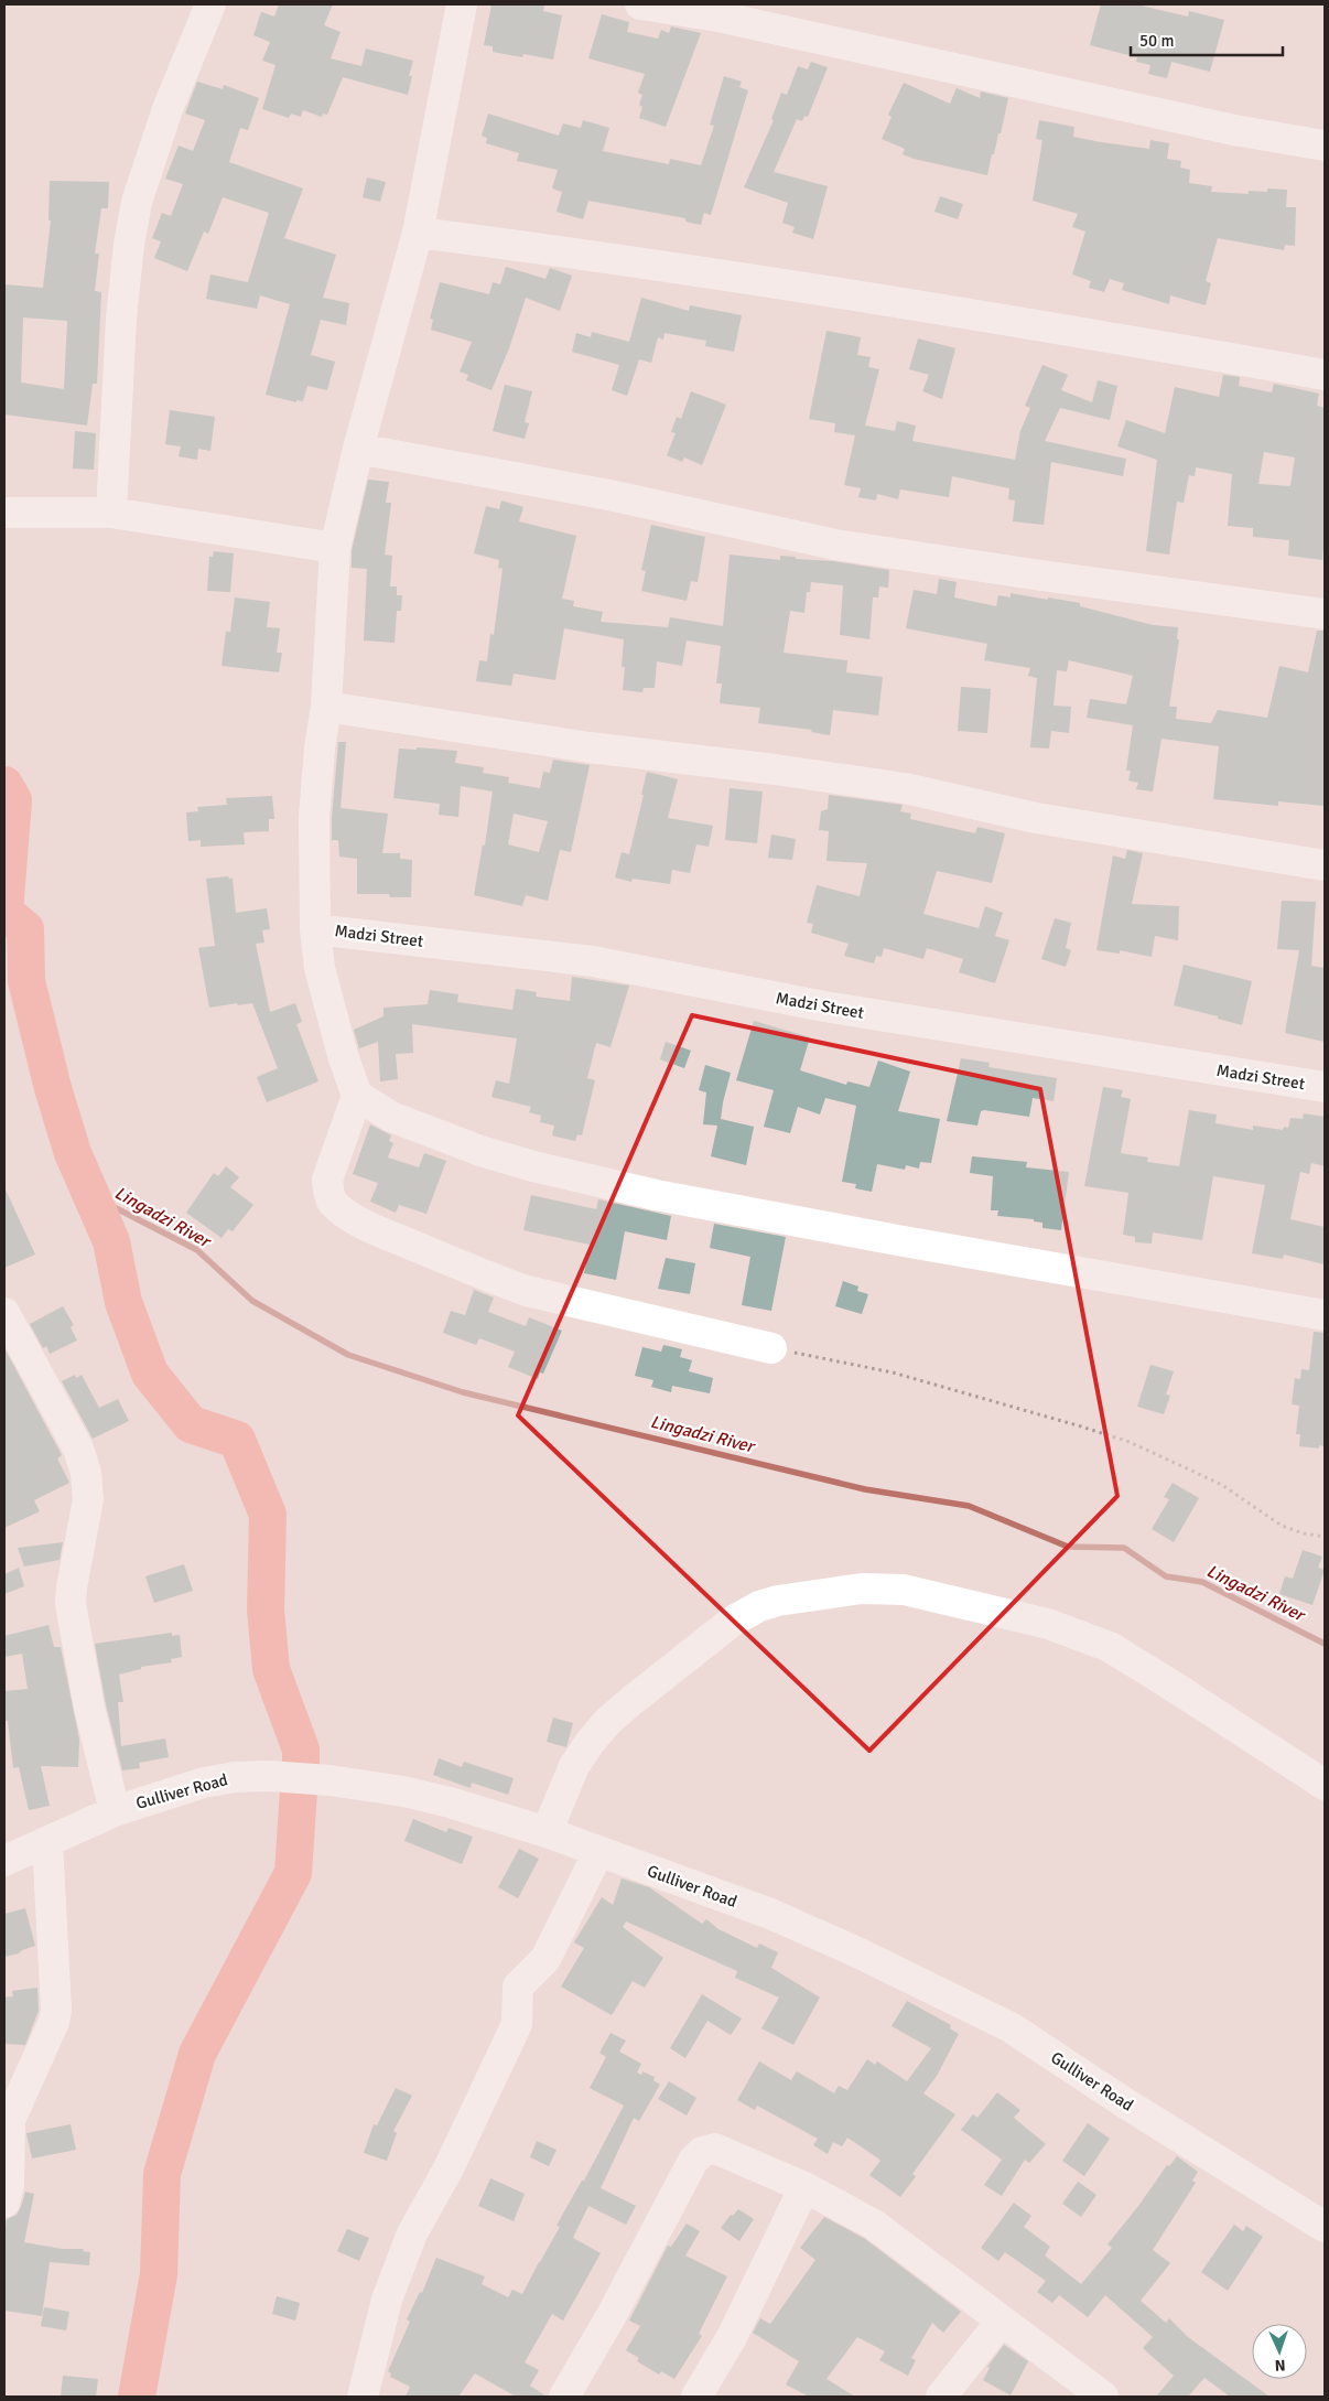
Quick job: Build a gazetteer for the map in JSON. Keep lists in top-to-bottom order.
{
  "streets": {
    "street": ["Madzi Street", "Gulliver Road"]
  },
  "water": ["Lingadzi River"],
  "scale_bar": "50 m",
  "north": "bottom"
}
